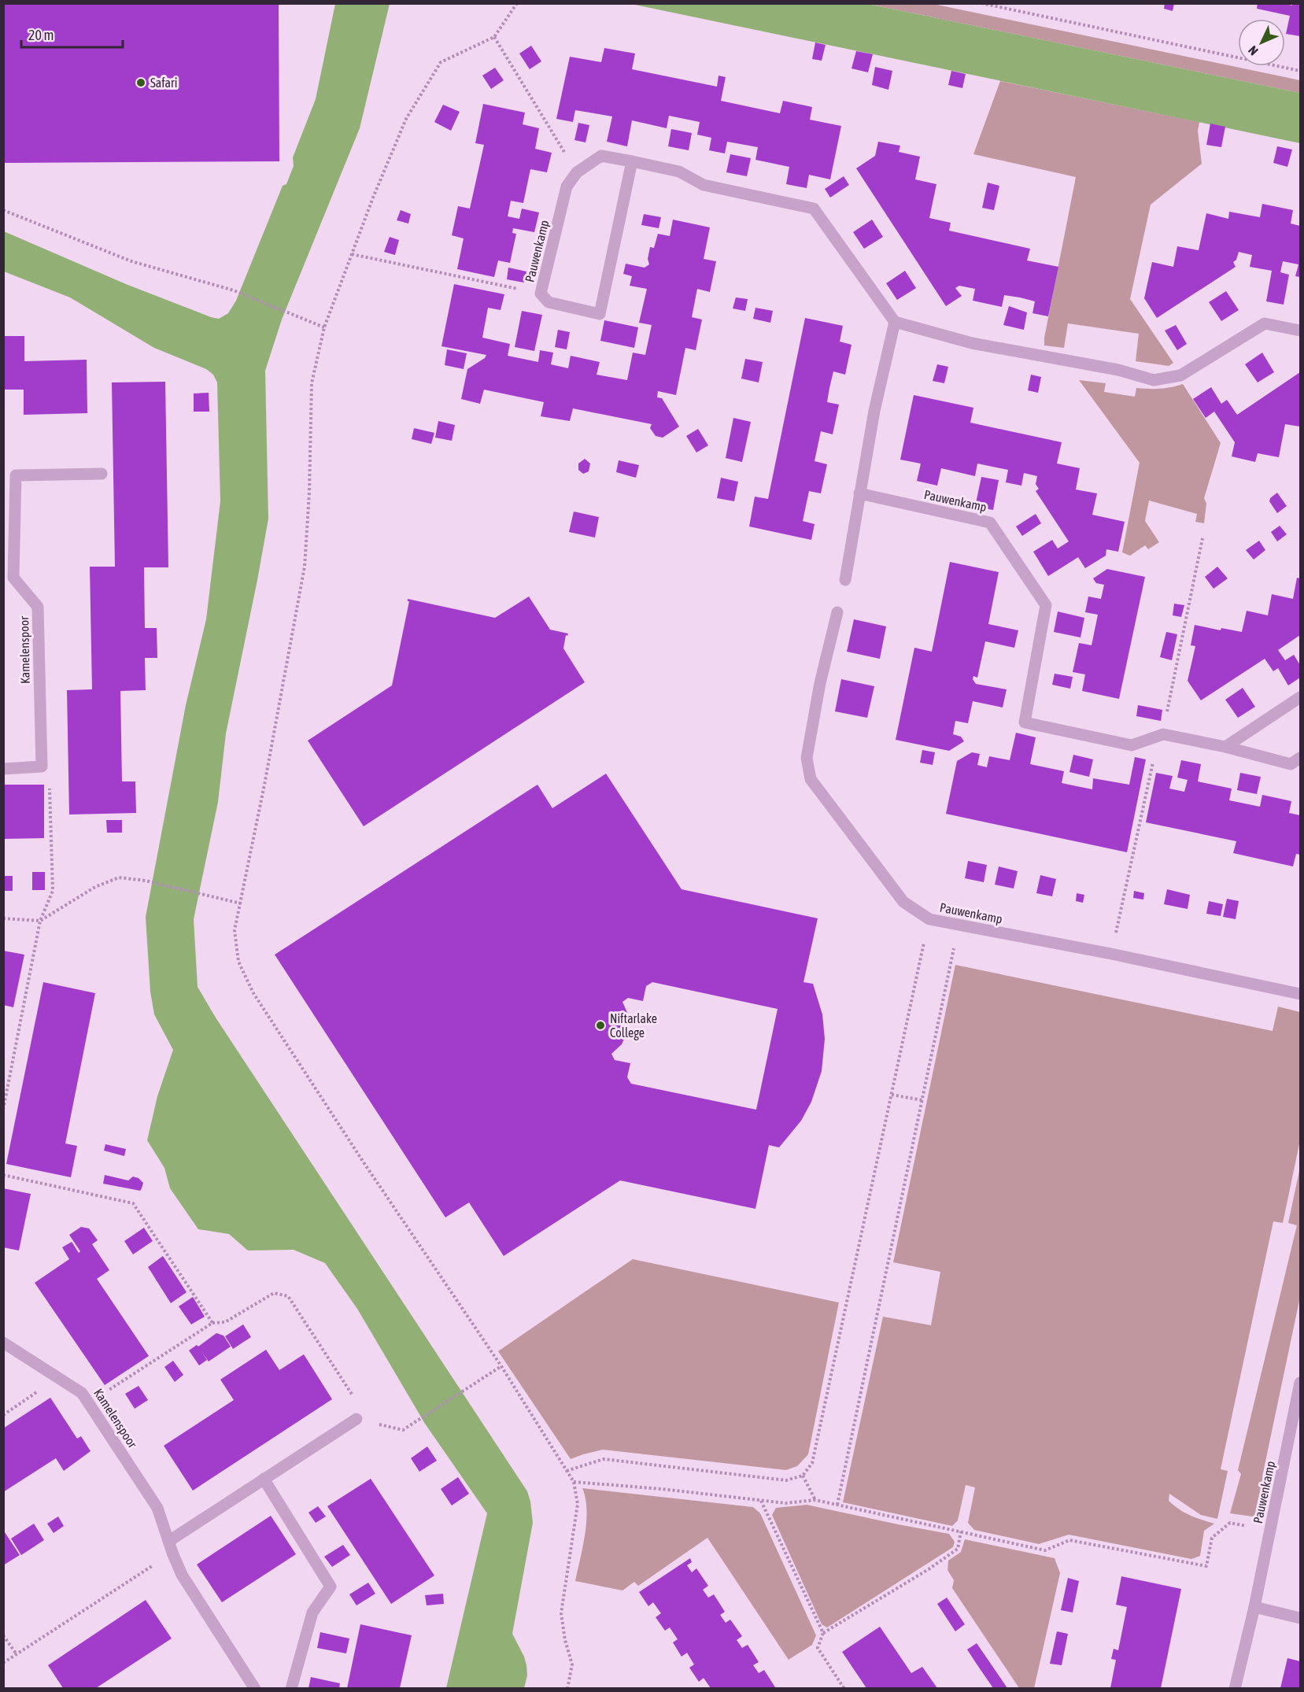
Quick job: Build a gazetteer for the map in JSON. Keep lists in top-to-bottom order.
{
  "streets": {
    "street": ["Pauwenkamp", "Kamelenspoor"]
  },
  "places": ["Safari", "Niftarlake College"],
  "scale_bar": "20 m",
  "north": "bottom left"
}
